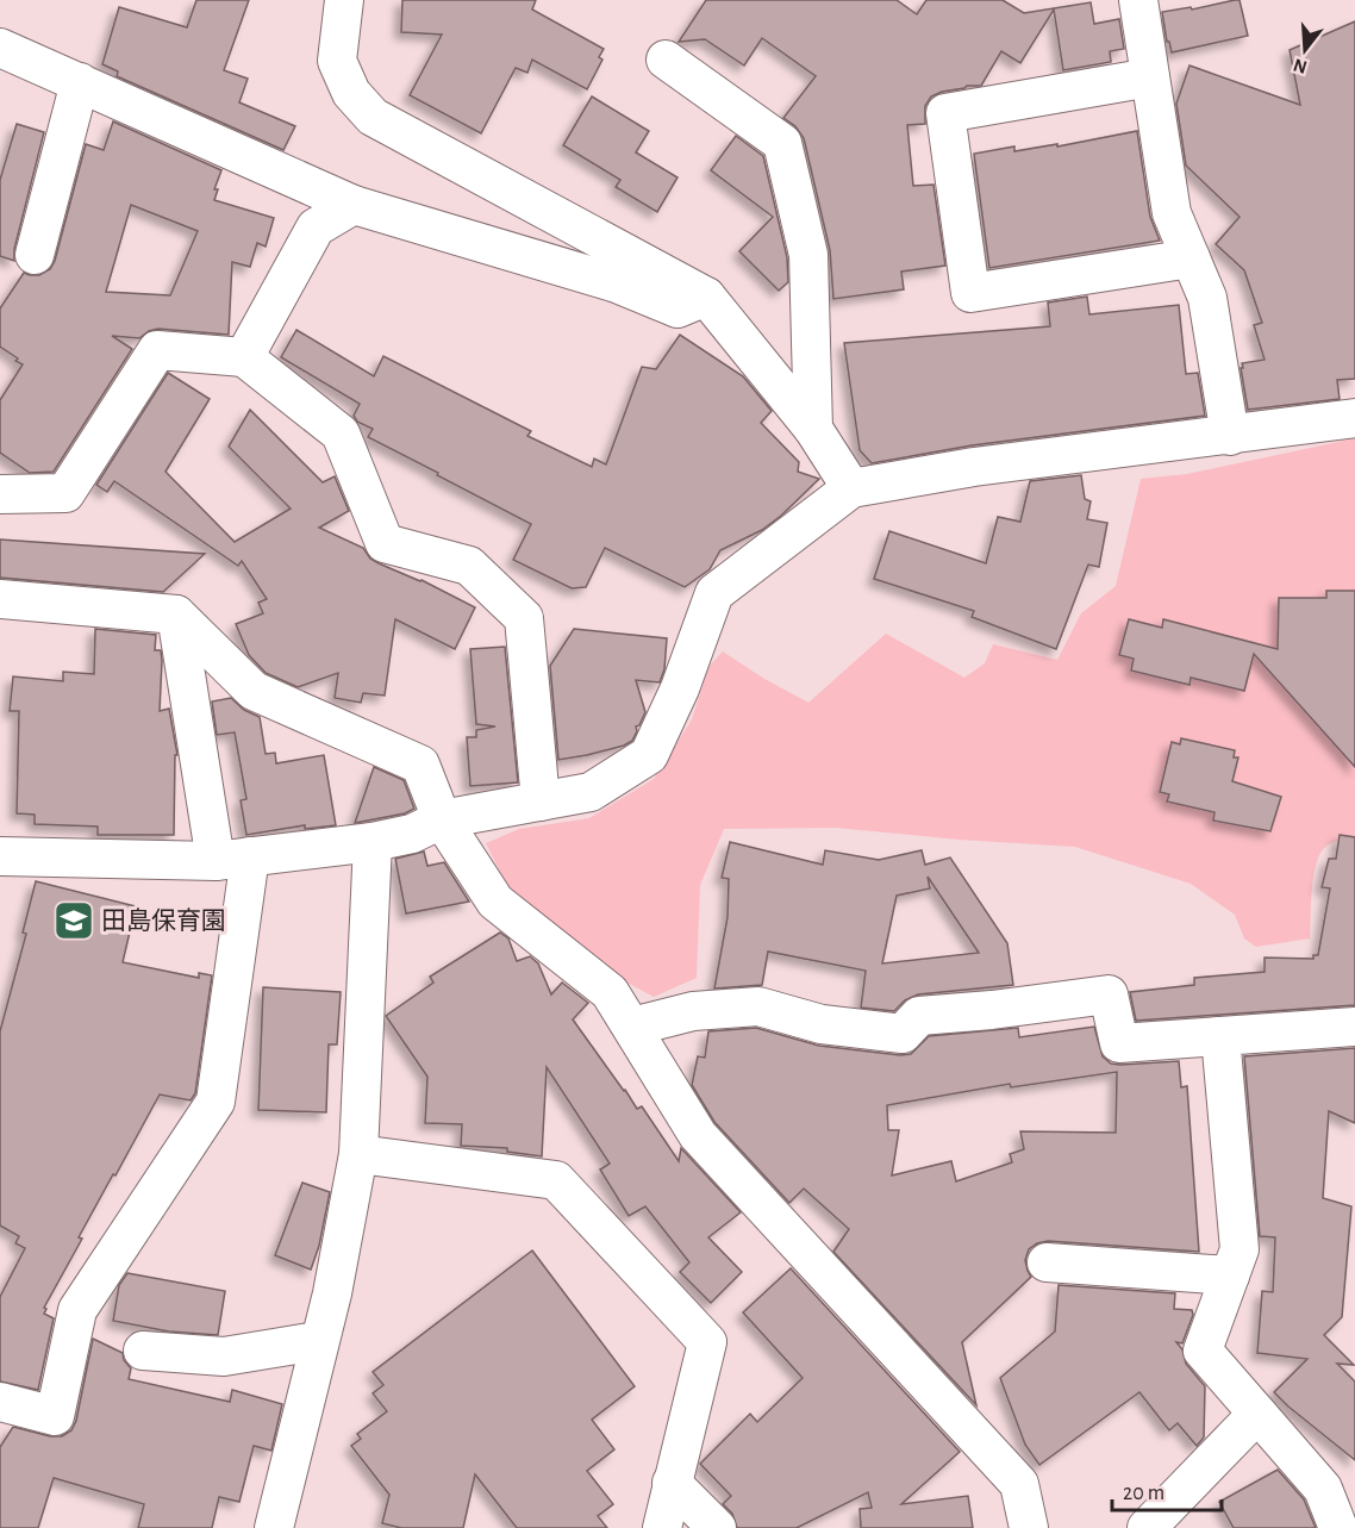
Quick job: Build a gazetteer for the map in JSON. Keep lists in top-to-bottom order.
{
  "places": {
    "school or university": ["田島保育園"]
  },
  "scale_bar": "20 m",
  "north": "bottom"
}
